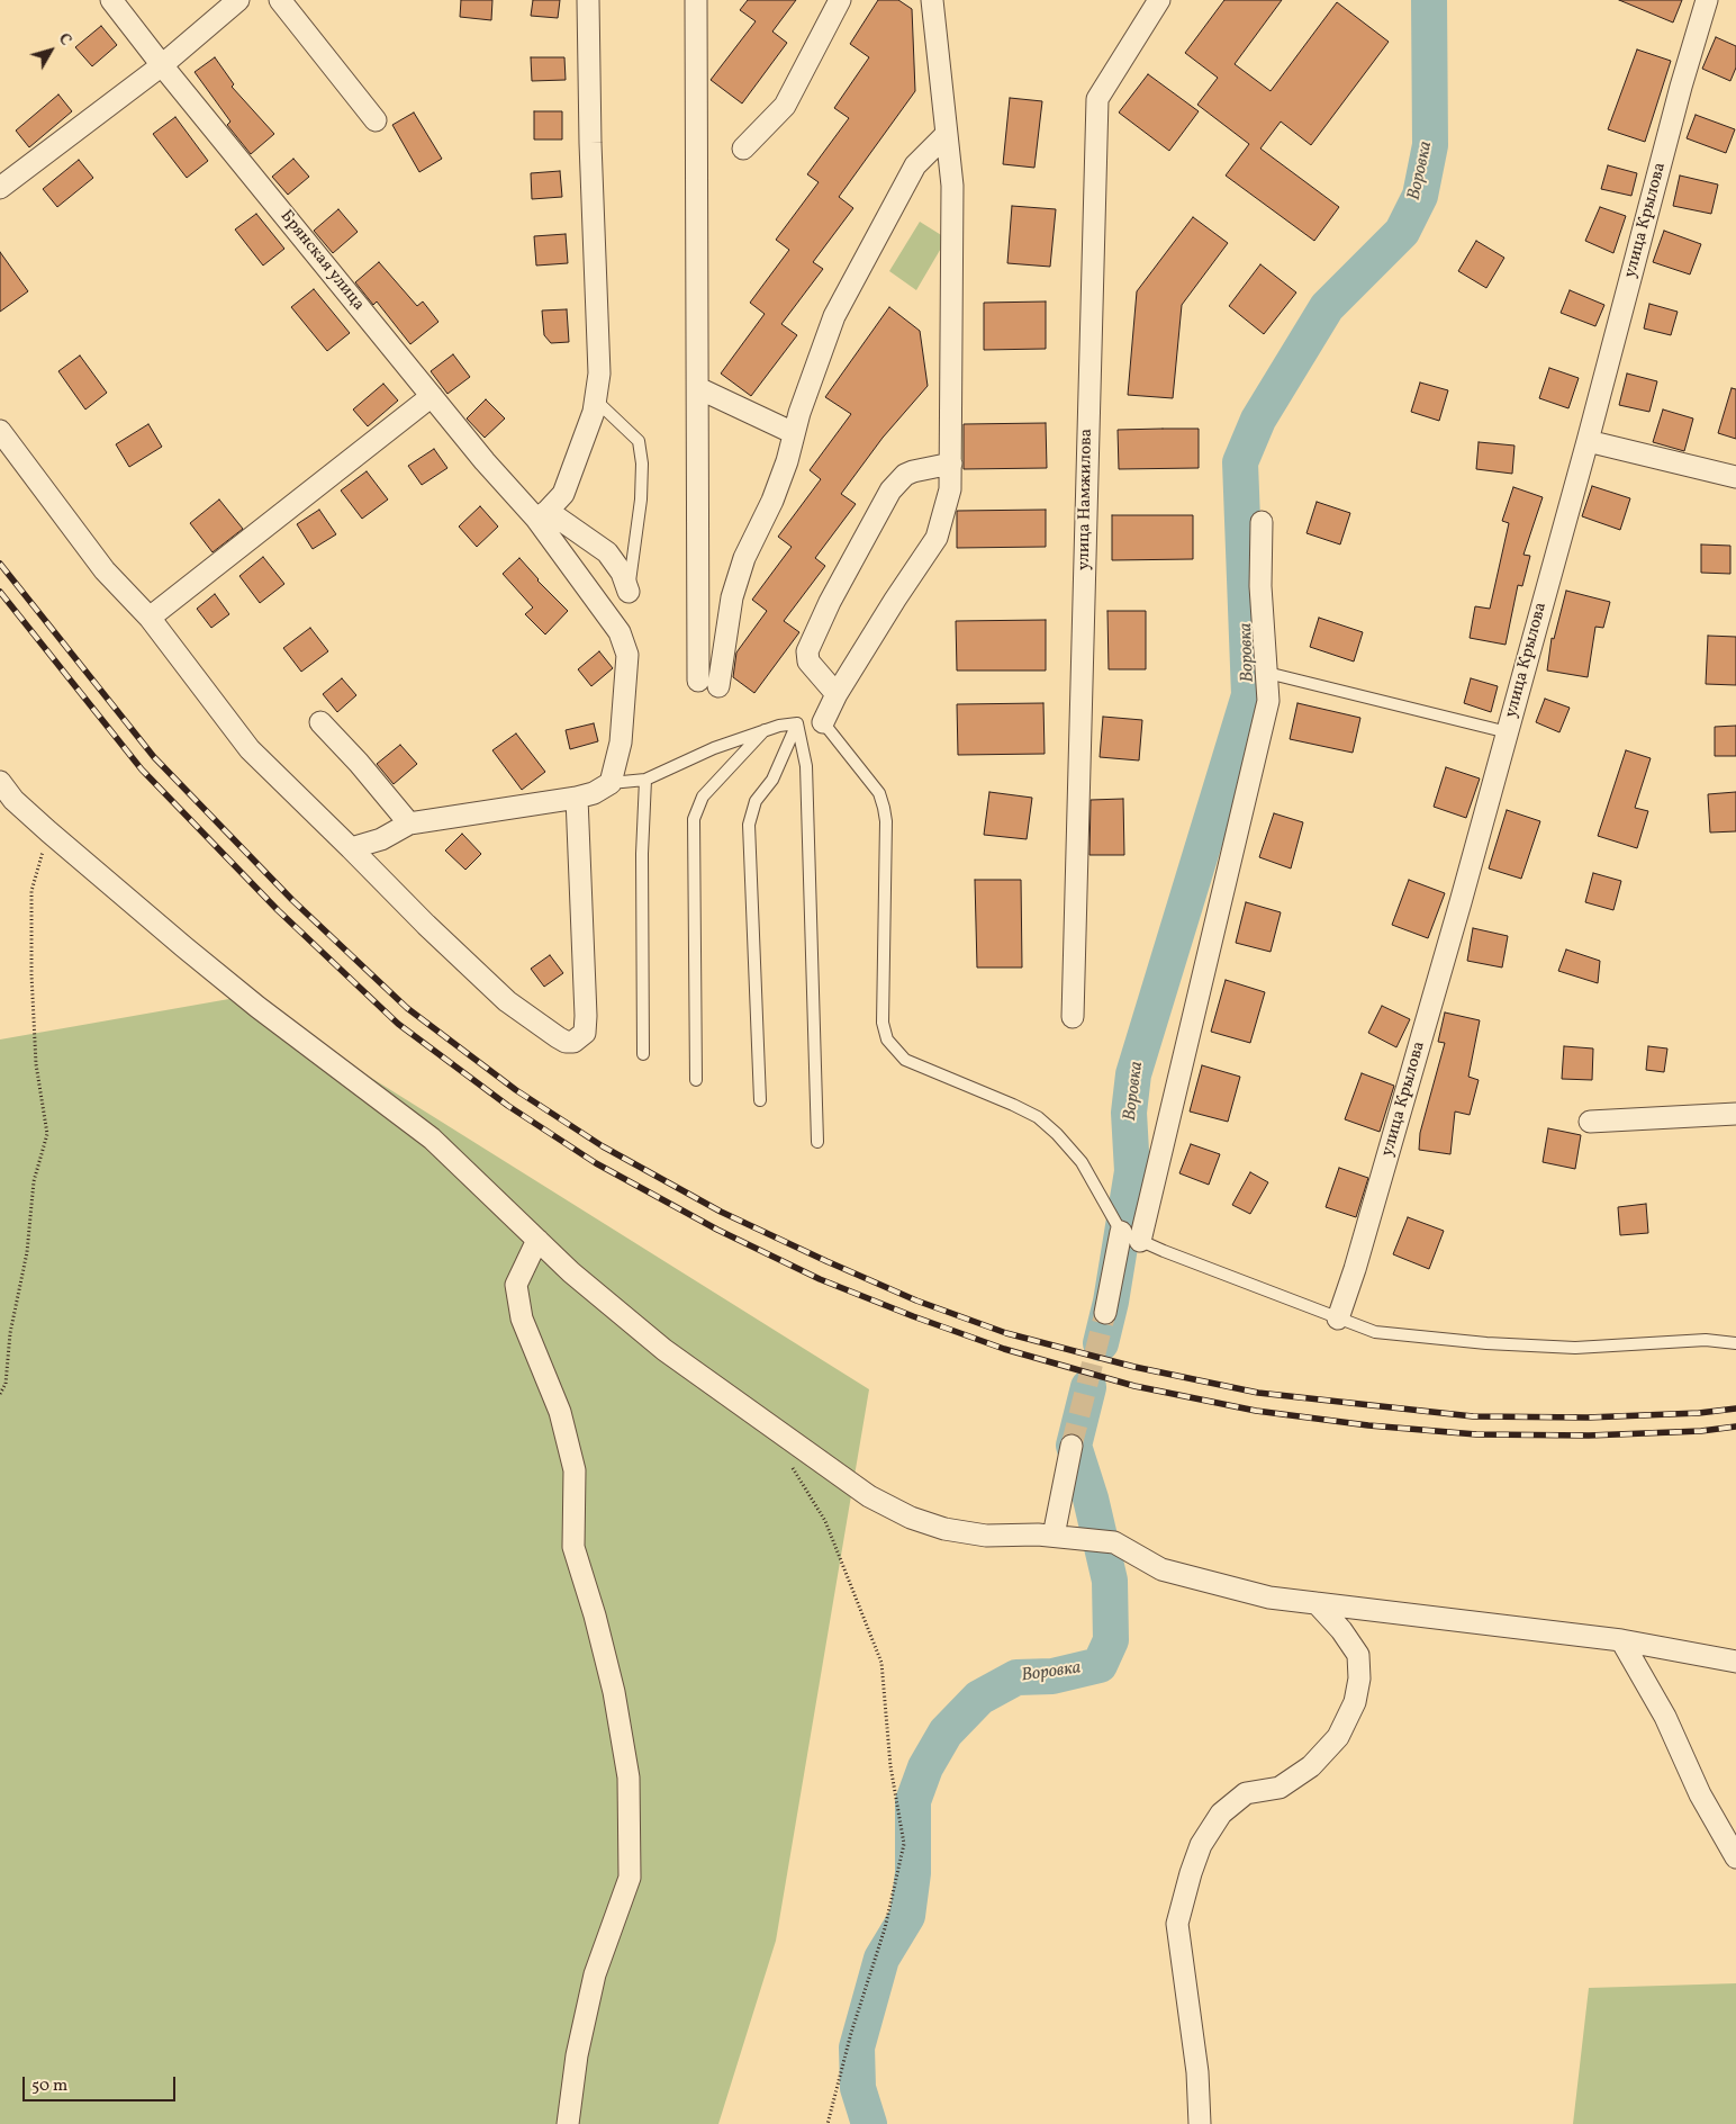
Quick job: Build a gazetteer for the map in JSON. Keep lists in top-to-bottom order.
{
  "streets": {
    "street": ["улица Крылова", "Брянская улица", "улица Намжилова"]
  },
  "water": ["Воровка"],
  "scale_bar": "50 m",
  "north": "top right"
}
